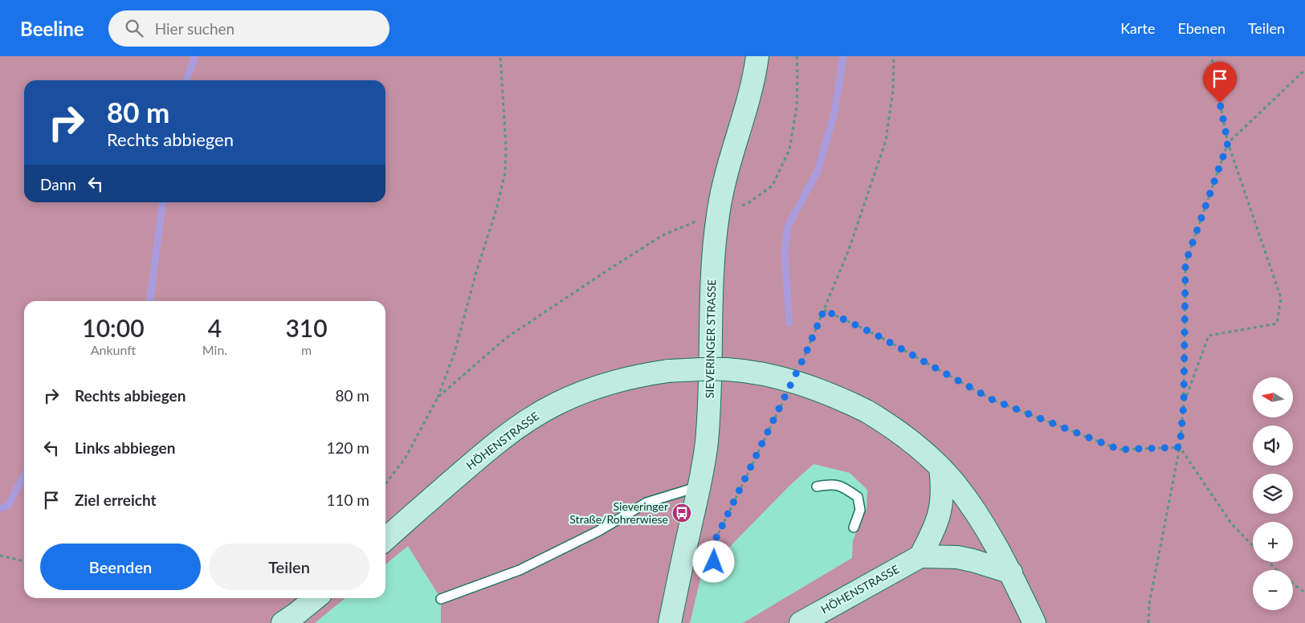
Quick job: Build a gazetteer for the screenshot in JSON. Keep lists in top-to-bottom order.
{
  "streets": {
    "street": ["SIEVERINGER STRASSE", "HÖHENSTRASSE"]
  },
  "places": {
    "bus stop": ["Sieveringer Straße/Rohrerwiese"]
  },
  "north": "left",
  "page": {
    "header": "Beeline",
    "search": "Hier suchen",
    "nav": ["Karte", "Ebenen", "Teilen"],
    "turn": ["80 m", "Rechts abbiegen"],
    "then": "Dann",
    "eta": [
      "10:00",
      "Ankunft",
      "4",
      "Min.",
      "310",
      "m"
    ],
    "list": [
      {
        "name": "Rechts abbiegen",
        "value": "80 m"
      },
      {
        "name": "Links abbiegen",
        "value": "120 m"
      },
      {
        "name": "Ziel erreicht",
        "value": "110 m"
      }
    ],
    "map_buttons": ["+", "−"],
    "buttons": ["Beenden", "Teilen"]
  }
}
